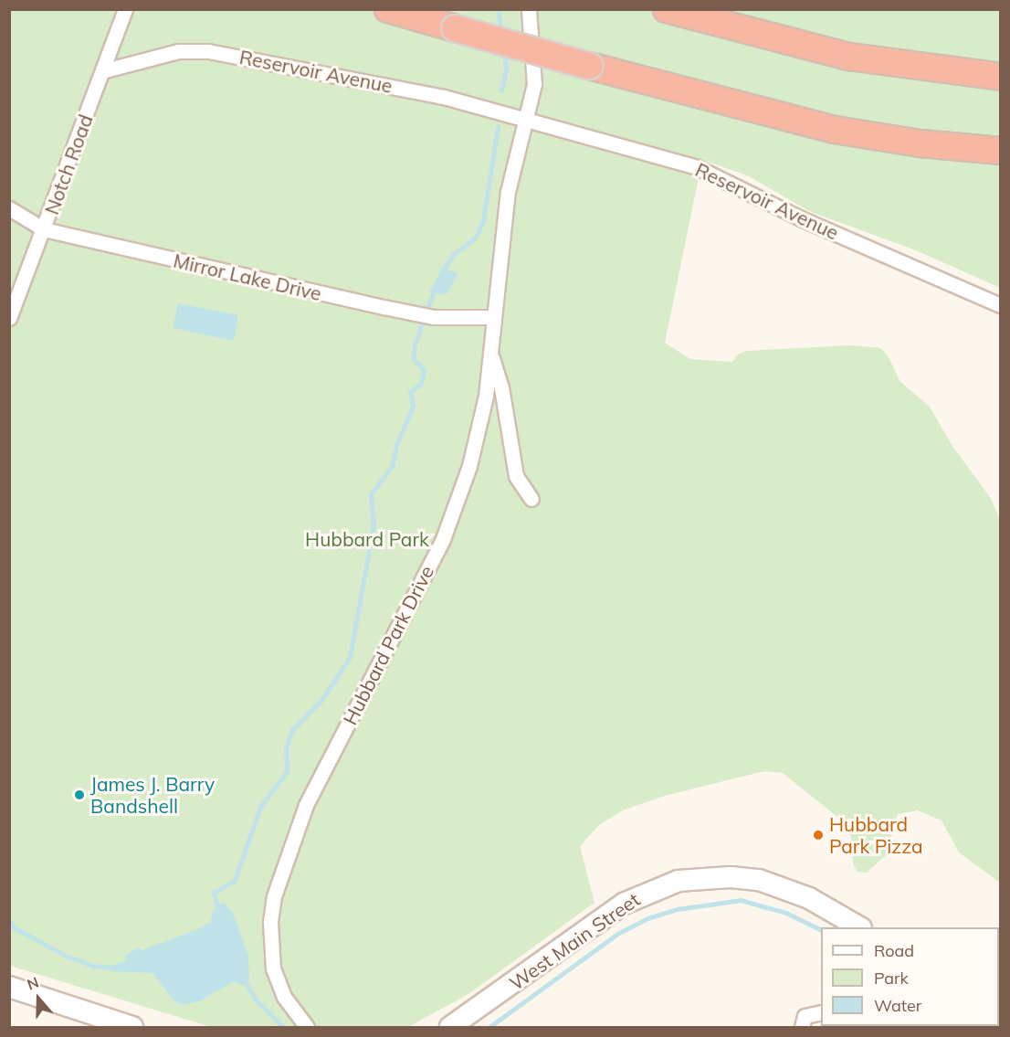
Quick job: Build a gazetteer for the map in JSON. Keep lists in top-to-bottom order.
{
  "streets": {
    "main road": ["West Main Street"],
    "street": [
      "Reservoir Avenue",
      "Notch Road",
      "Mirror Lake Drive",
      "Hubbard Park Drive"
    ]
  },
  "crossings": [
    ["Reservoir Avenue", "Notch Road"],
    ["Reservoir Avenue", "Hubbard Park Drive"],
    ["Notch Road", "Mirror Lake Drive"],
    ["Mirror Lake Drive", "Hubbard Park Drive"]
  ],
  "parks": ["Hubbard Park"],
  "places": ["James J. Barry Bandshell", "Hubbard Park Pizza"],
  "legend": ["Road", "Park", "Water"],
  "north": "top"
}
